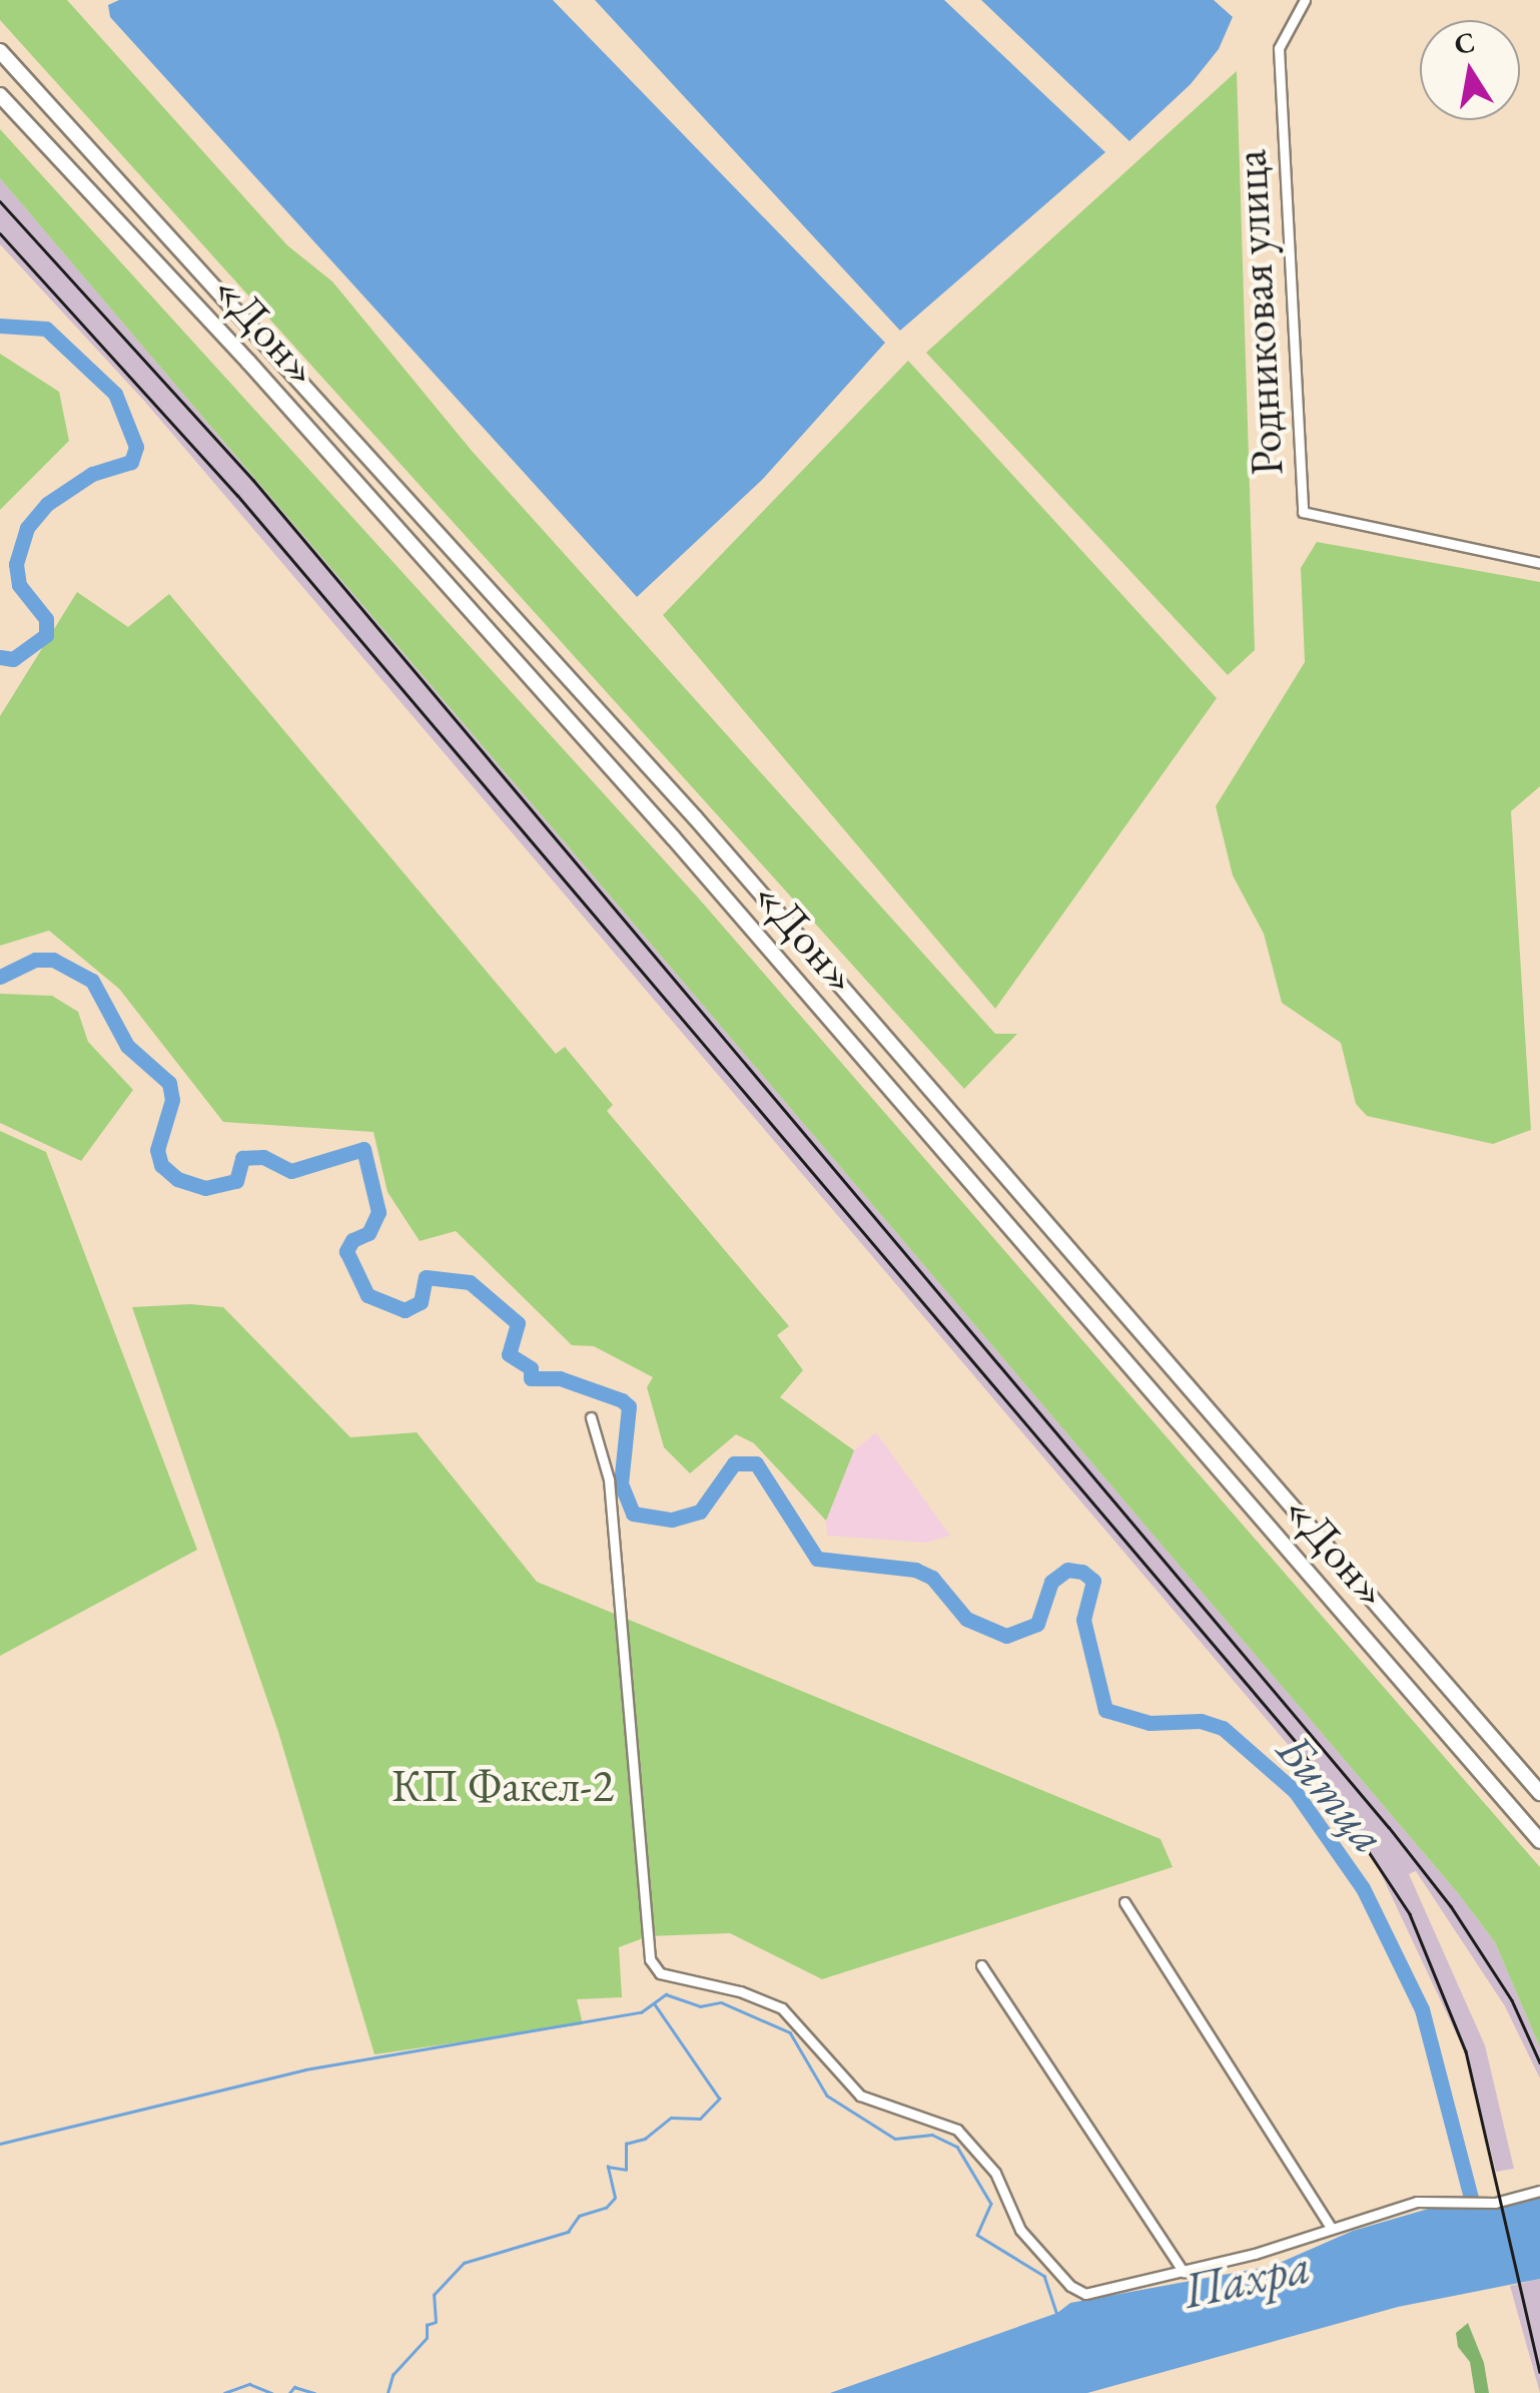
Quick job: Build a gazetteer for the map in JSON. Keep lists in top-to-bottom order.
{
  "streets": {
    "highway": ["«Дон»"],
    "street": ["Родниковая улица"]
  },
  "water": ["Битца", "Пахра"],
  "parks": ["КП Факел-2"],
  "north": "top"
}
